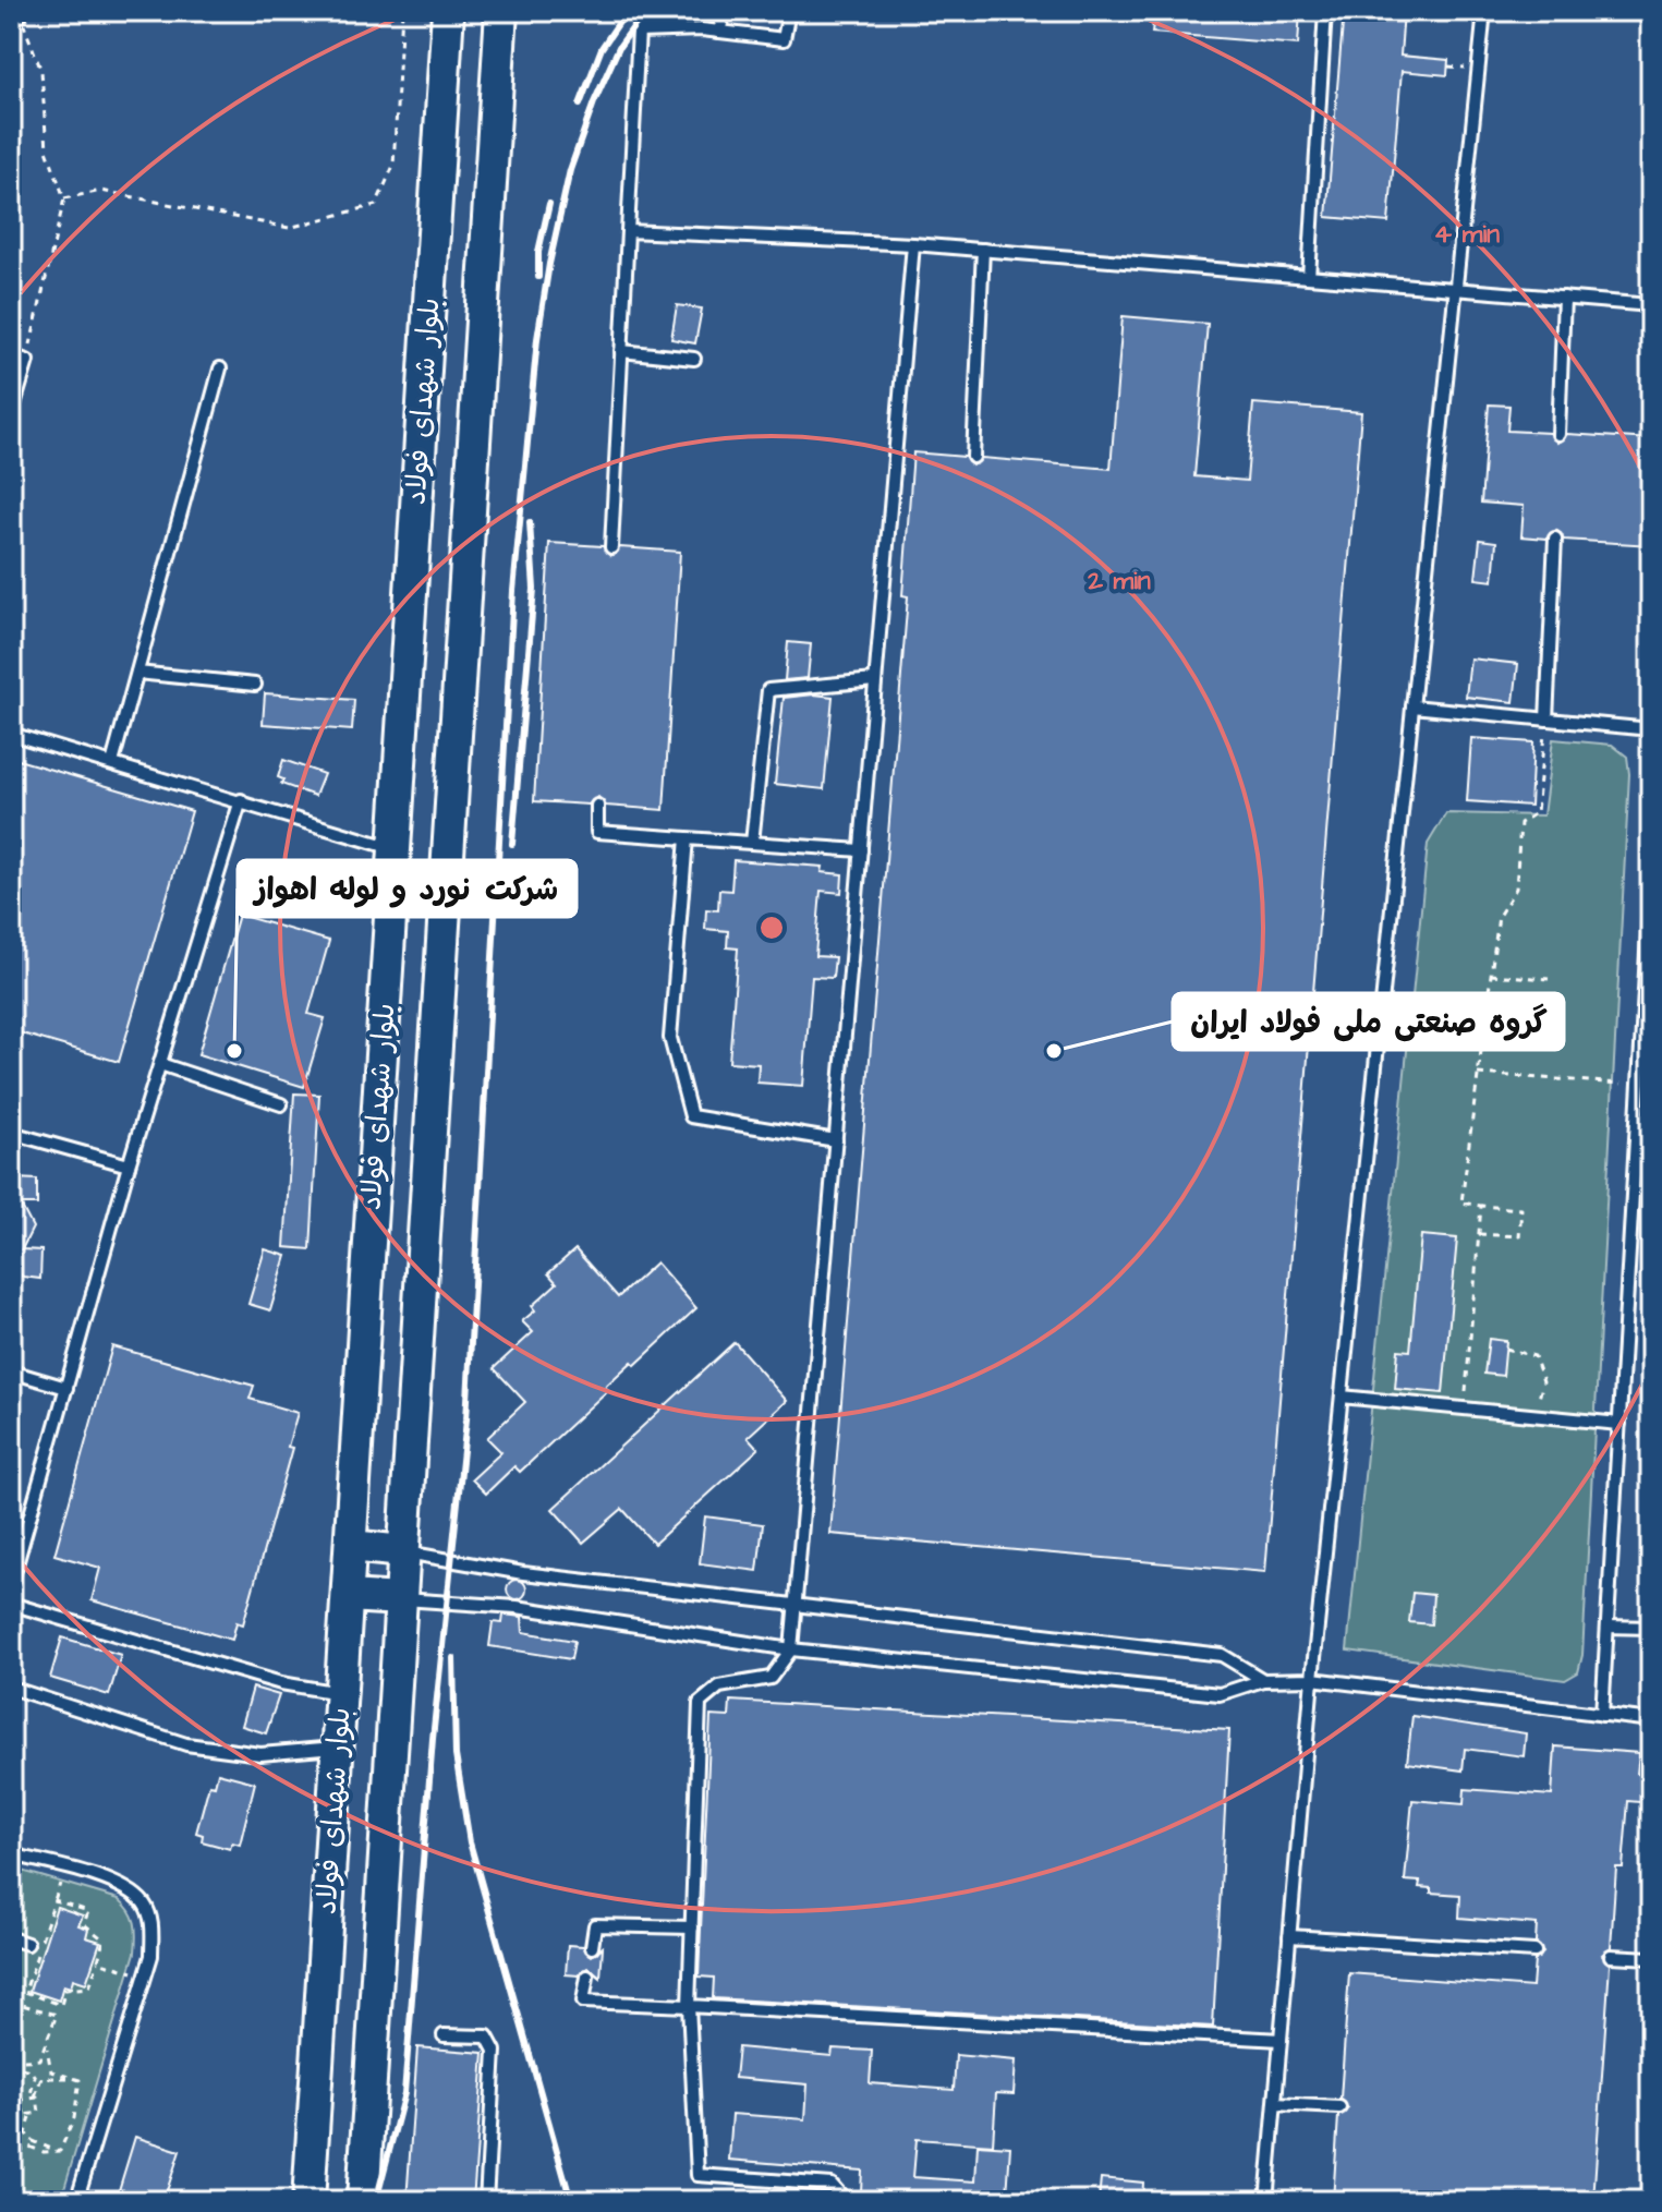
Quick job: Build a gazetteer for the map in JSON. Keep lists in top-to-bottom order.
{
  "streets": {
    "street": ["بلوار شهدای فولاد"]
  },
  "places": ["شرکت نورد و لوله اهواز", "گروه صنعتی ملی فولاد ایران"],
  "rings": ["4 min", "2 min"]
}
